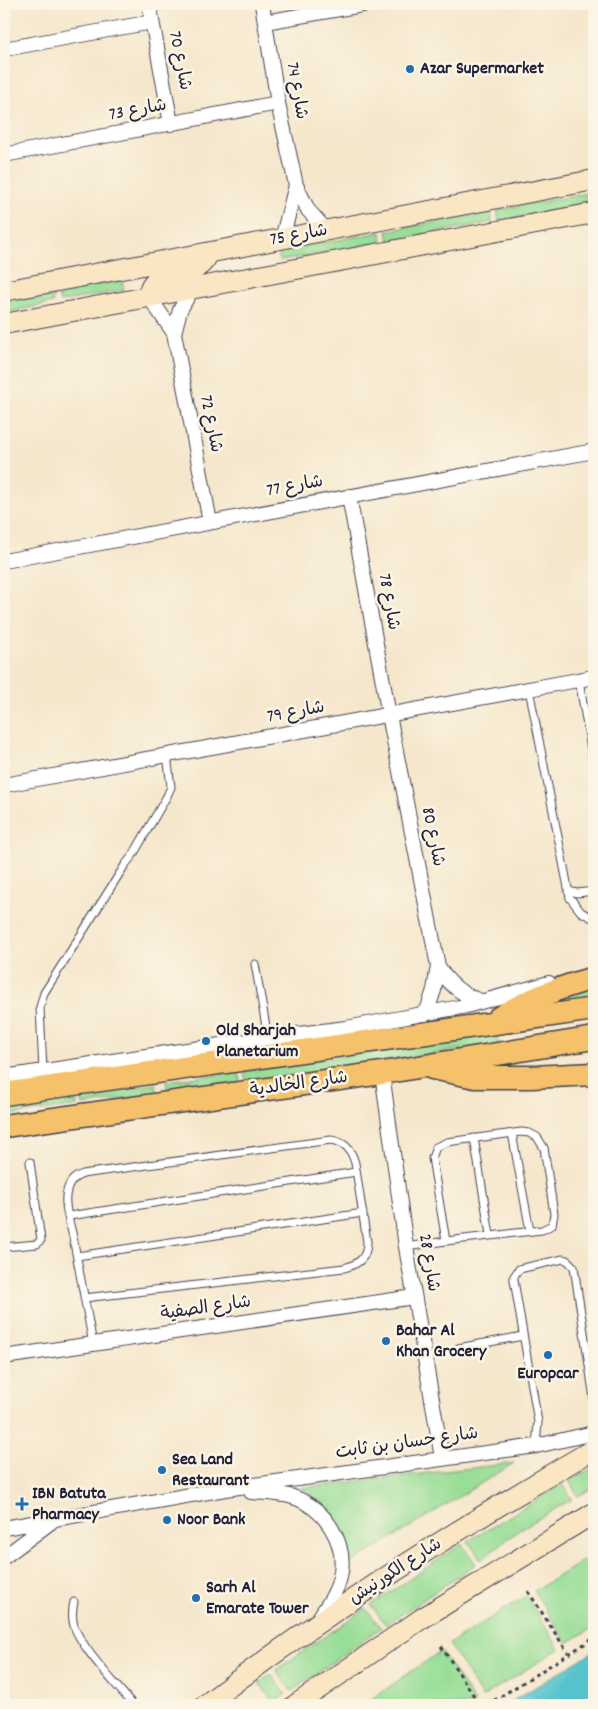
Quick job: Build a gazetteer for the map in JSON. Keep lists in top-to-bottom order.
{
  "streets": {
    "main road": ["شارع الخالدية"],
    "street": [
      "شارع 70",
      "شارع 74",
      "شارع 73",
      "شارع 75",
      "شارع 72",
      "شارع 77",
      "شارع 78",
      "شارع 79",
      "شارع 80",
      "شارع 28",
      "شارع الصفية",
      "شارع حسان بن ثابت",
      "شارع الكورنيش"
    ]
  },
  "crossings": [
    ["شارع 70", "شارع 73"],
    ["شارع 74", "شارع 73"],
    ["شارع 74", "شارع 75"],
    ["شارع 75", "شارع 72"],
    ["شارع 72", "شارع 77"],
    ["شارع 77", "شارع 78"],
    ["شارع 78", "شارع 79"],
    ["شارع 78", "شارع 80"],
    ["شارع 79", "شارع 80"],
    ["شارع الخالدية", "شارع 28"],
    ["شارع 28", "شارع الصفية"],
    ["شارع 28", "شارع حسان بن ثابت"],
    ["شارع حسان بن ثابت", "شارع الكورنيش"]
  ],
  "places": {
    "other": [
      "Azar Supermarket",
      "Old Sharjah Planetarium",
      "Bahar Al Khan Grocery",
      "Europcar",
      "Sea Land Restaurant",
      "Noor Bank",
      "Sarh Al Emarate Tower"
    ],
    "health": ["IBN Batuta Pharmacy"]
  }
}
